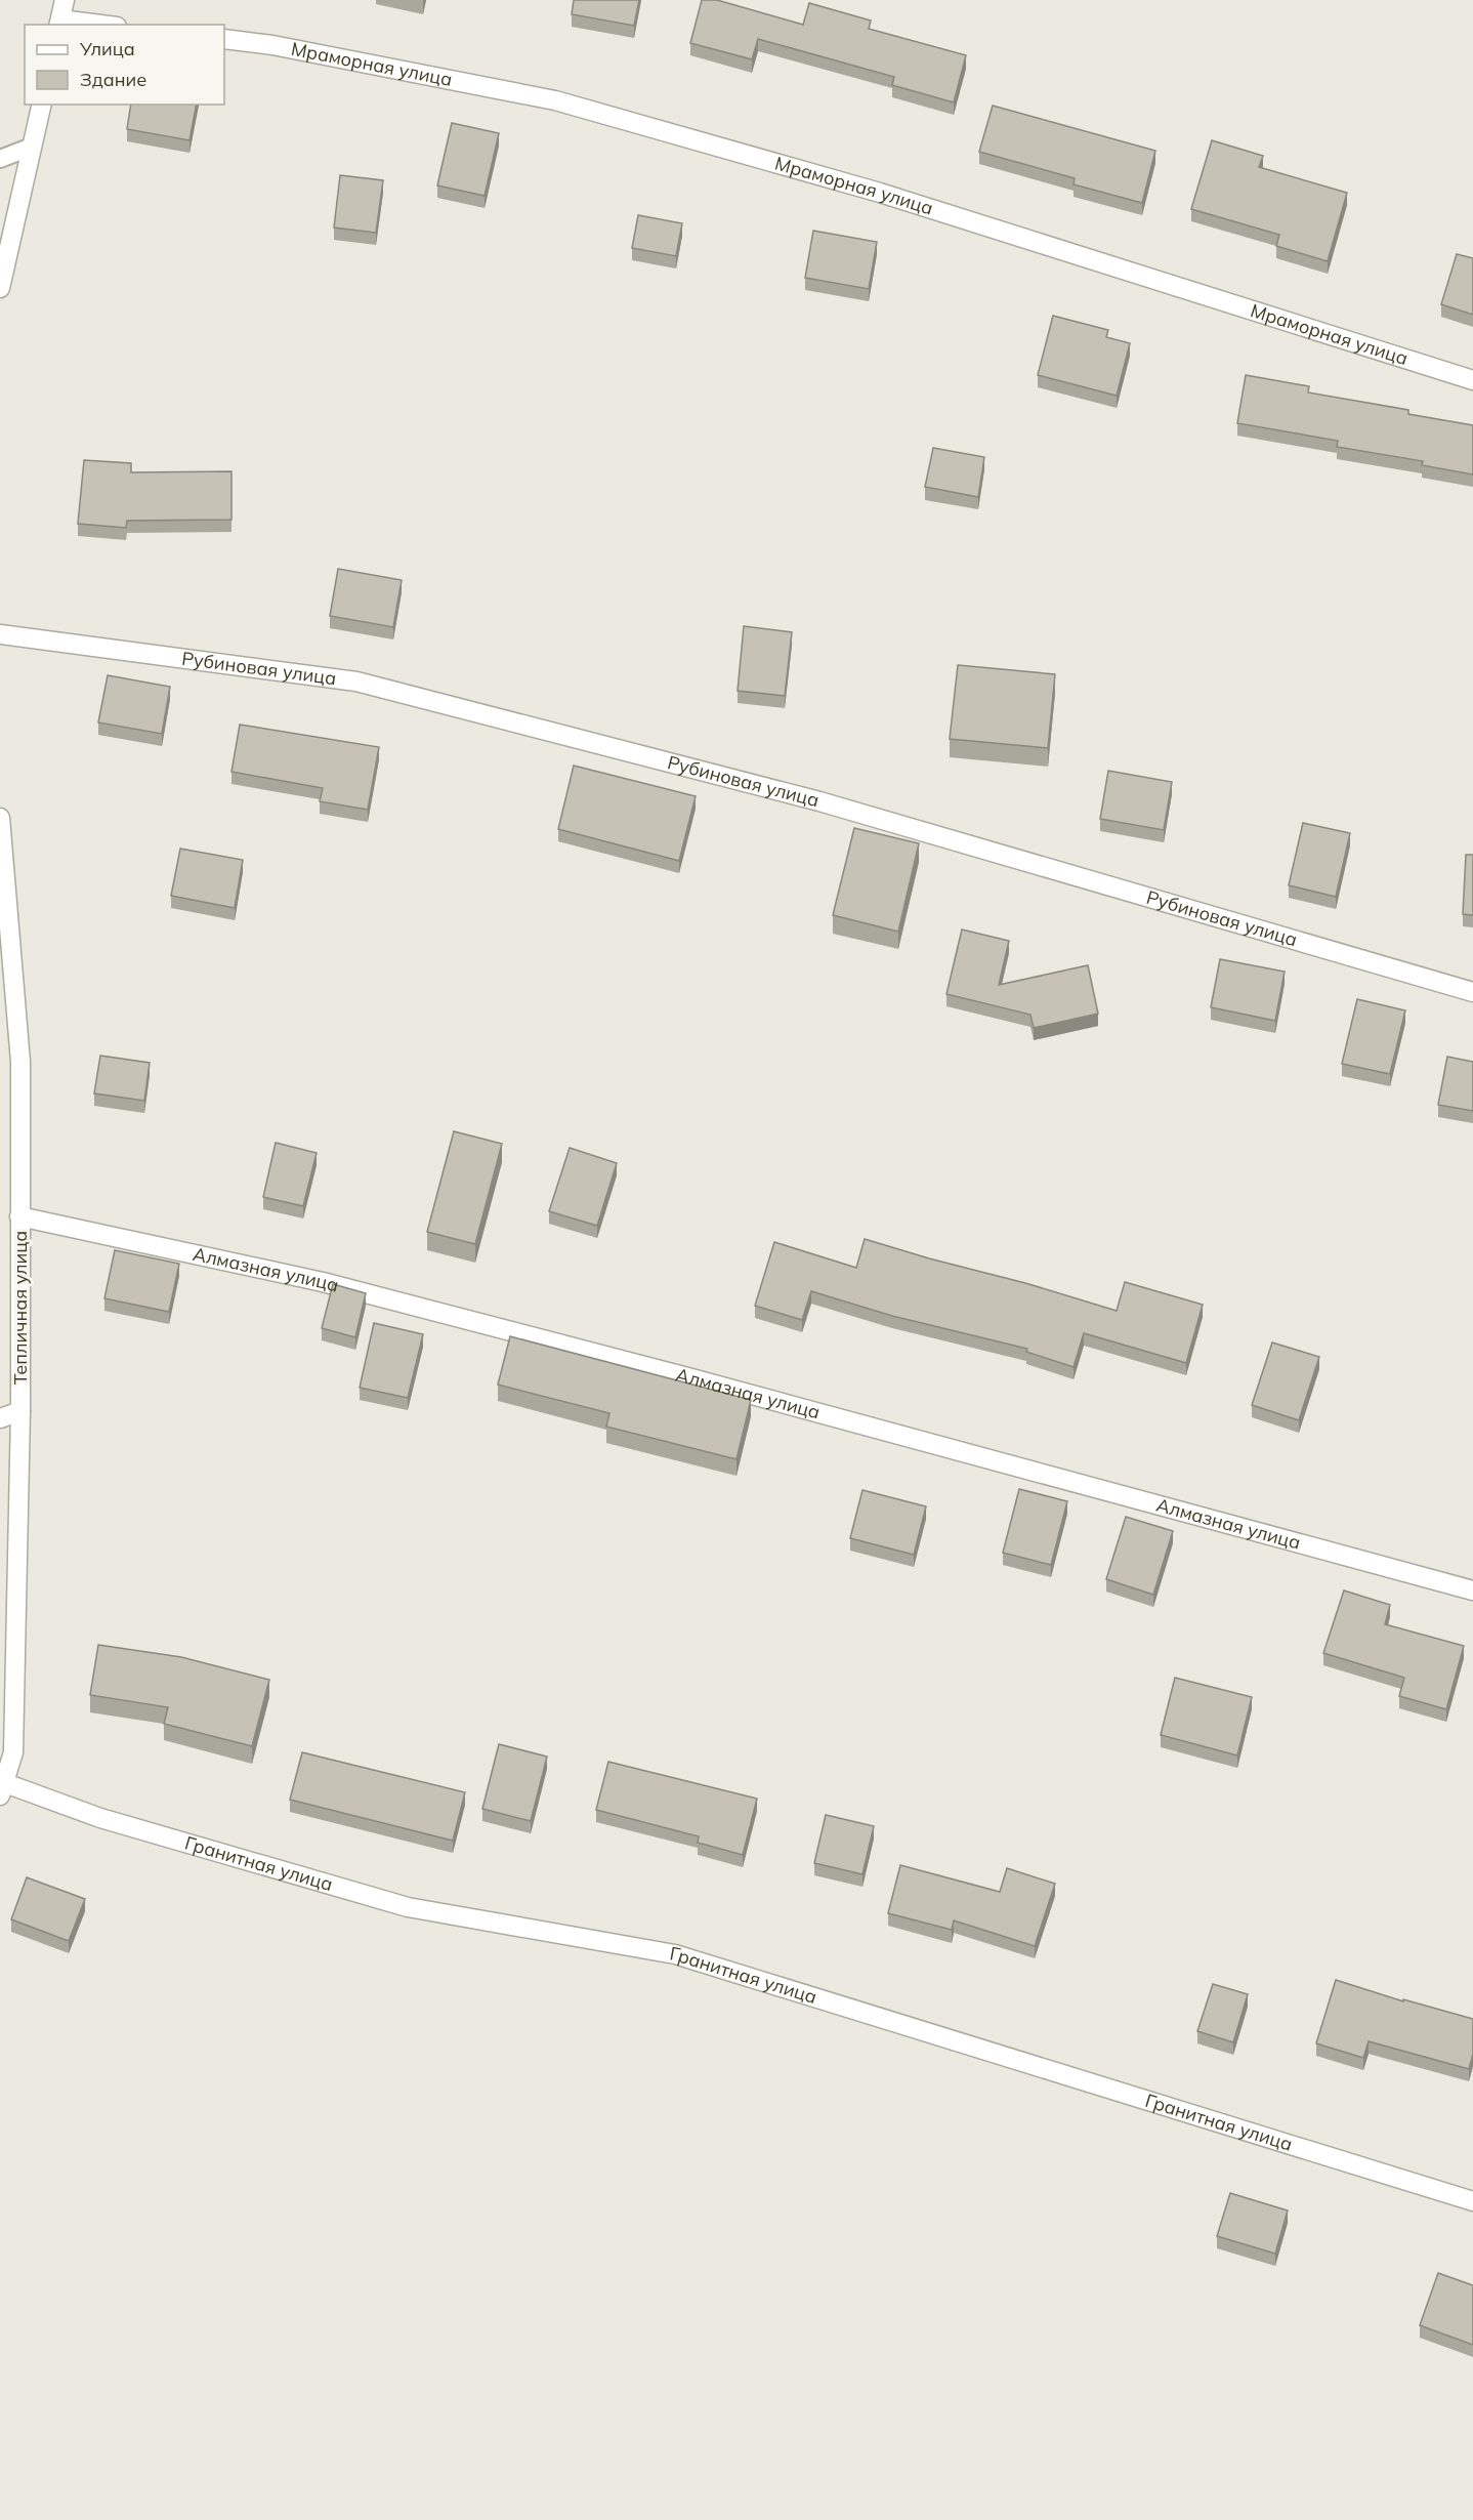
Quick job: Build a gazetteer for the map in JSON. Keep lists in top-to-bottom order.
{
  "streets": {
    "street": [
      "Мраморная улица",
      "Рубиновая улица",
      "Алмазная улица",
      "Тепличная улица",
      "Гранитная улица"
    ]
  },
  "crossings": [
    ["Алмазная улица", "Тепличная улица"],
    ["Тепличная улица", "Гранитная улица"]
  ],
  "legend": ["Улица", "Здание"]
}
